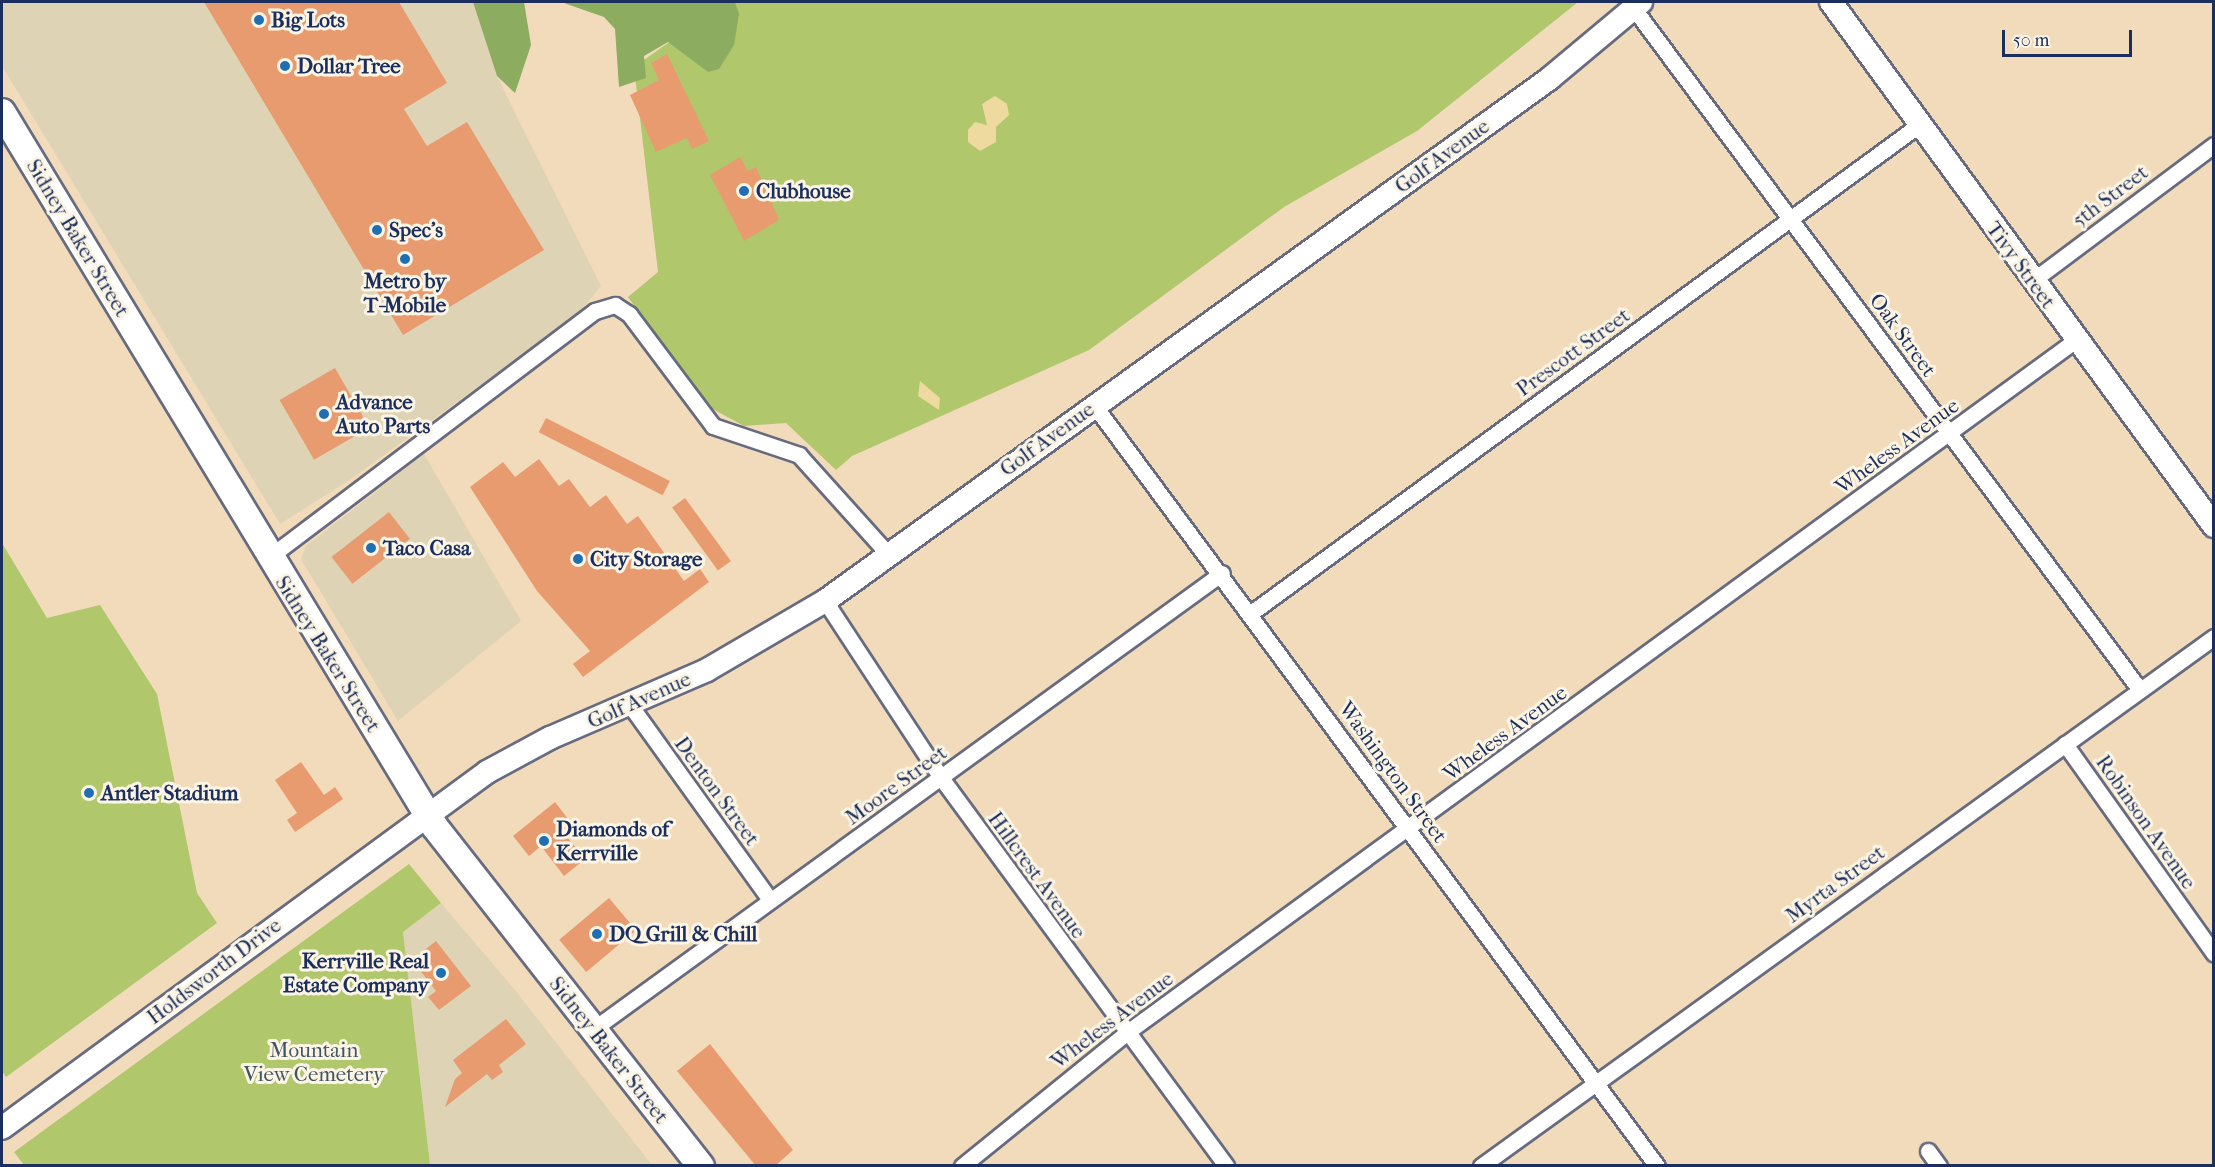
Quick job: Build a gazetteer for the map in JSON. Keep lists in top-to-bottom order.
{
  "streets": {
    "main road": [
      "Golf Avenue",
      "Sidney Baker Street",
      "Tivy Street",
      "Holdsworth Drive"
    ],
    "street": [
      "5th Street",
      "Oak Street",
      "Prescott Street",
      "Wheless Avenue",
      "Washington Street",
      "Moore Street",
      "Denton Street",
      "Robinson Avenue",
      "Hillcrest Avenue",
      "Myrta Street"
    ]
  },
  "crossings": [
    ["Golf Avenue", "Sidney Baker Street"],
    ["Golf Avenue", "Oak Street"],
    ["Golf Avenue", "Washington Street"],
    ["Golf Avenue", "Denton Street"],
    ["Golf Avenue", "Hillcrest Avenue"],
    ["Golf Avenue", "Holdsworth Drive"],
    ["5th Street", "Tivy Street"],
    ["Sidney Baker Street", "Moore Street"],
    ["Sidney Baker Street", "Holdsworth Drive"],
    ["Tivy Street", "Prescott Street"],
    ["Tivy Street", "Wheless Avenue"],
    ["Oak Street", "Prescott Street"],
    ["Oak Street", "Wheless Avenue"],
    ["Oak Street", "Myrta Street"],
    ["Prescott Street", "Washington Street"],
    ["Wheless Avenue", "Washington Street"],
    ["Wheless Avenue", "Hillcrest Avenue"],
    ["Washington Street", "Moore Street"],
    ["Washington Street", "Myrta Street"],
    ["Moore Street", "Denton Street"],
    ["Moore Street", "Hillcrest Avenue"],
    ["Robinson Avenue", "Myrta Street"]
  ],
  "parks": ["Mountain View Cemetery"],
  "places": [
    "Big Lots",
    "Dollar Tree",
    "Clubhouse",
    "Spec's",
    "Metro by T-Mobile",
    "Advance Auto Parts",
    "Taco Casa",
    "City Storage",
    "Antler Stadium",
    "Diamonds of Kerrville",
    "DQ Grill & Chill",
    "Kerrville Real Estate Company"
  ],
  "scale_bar": "50 m"
}
